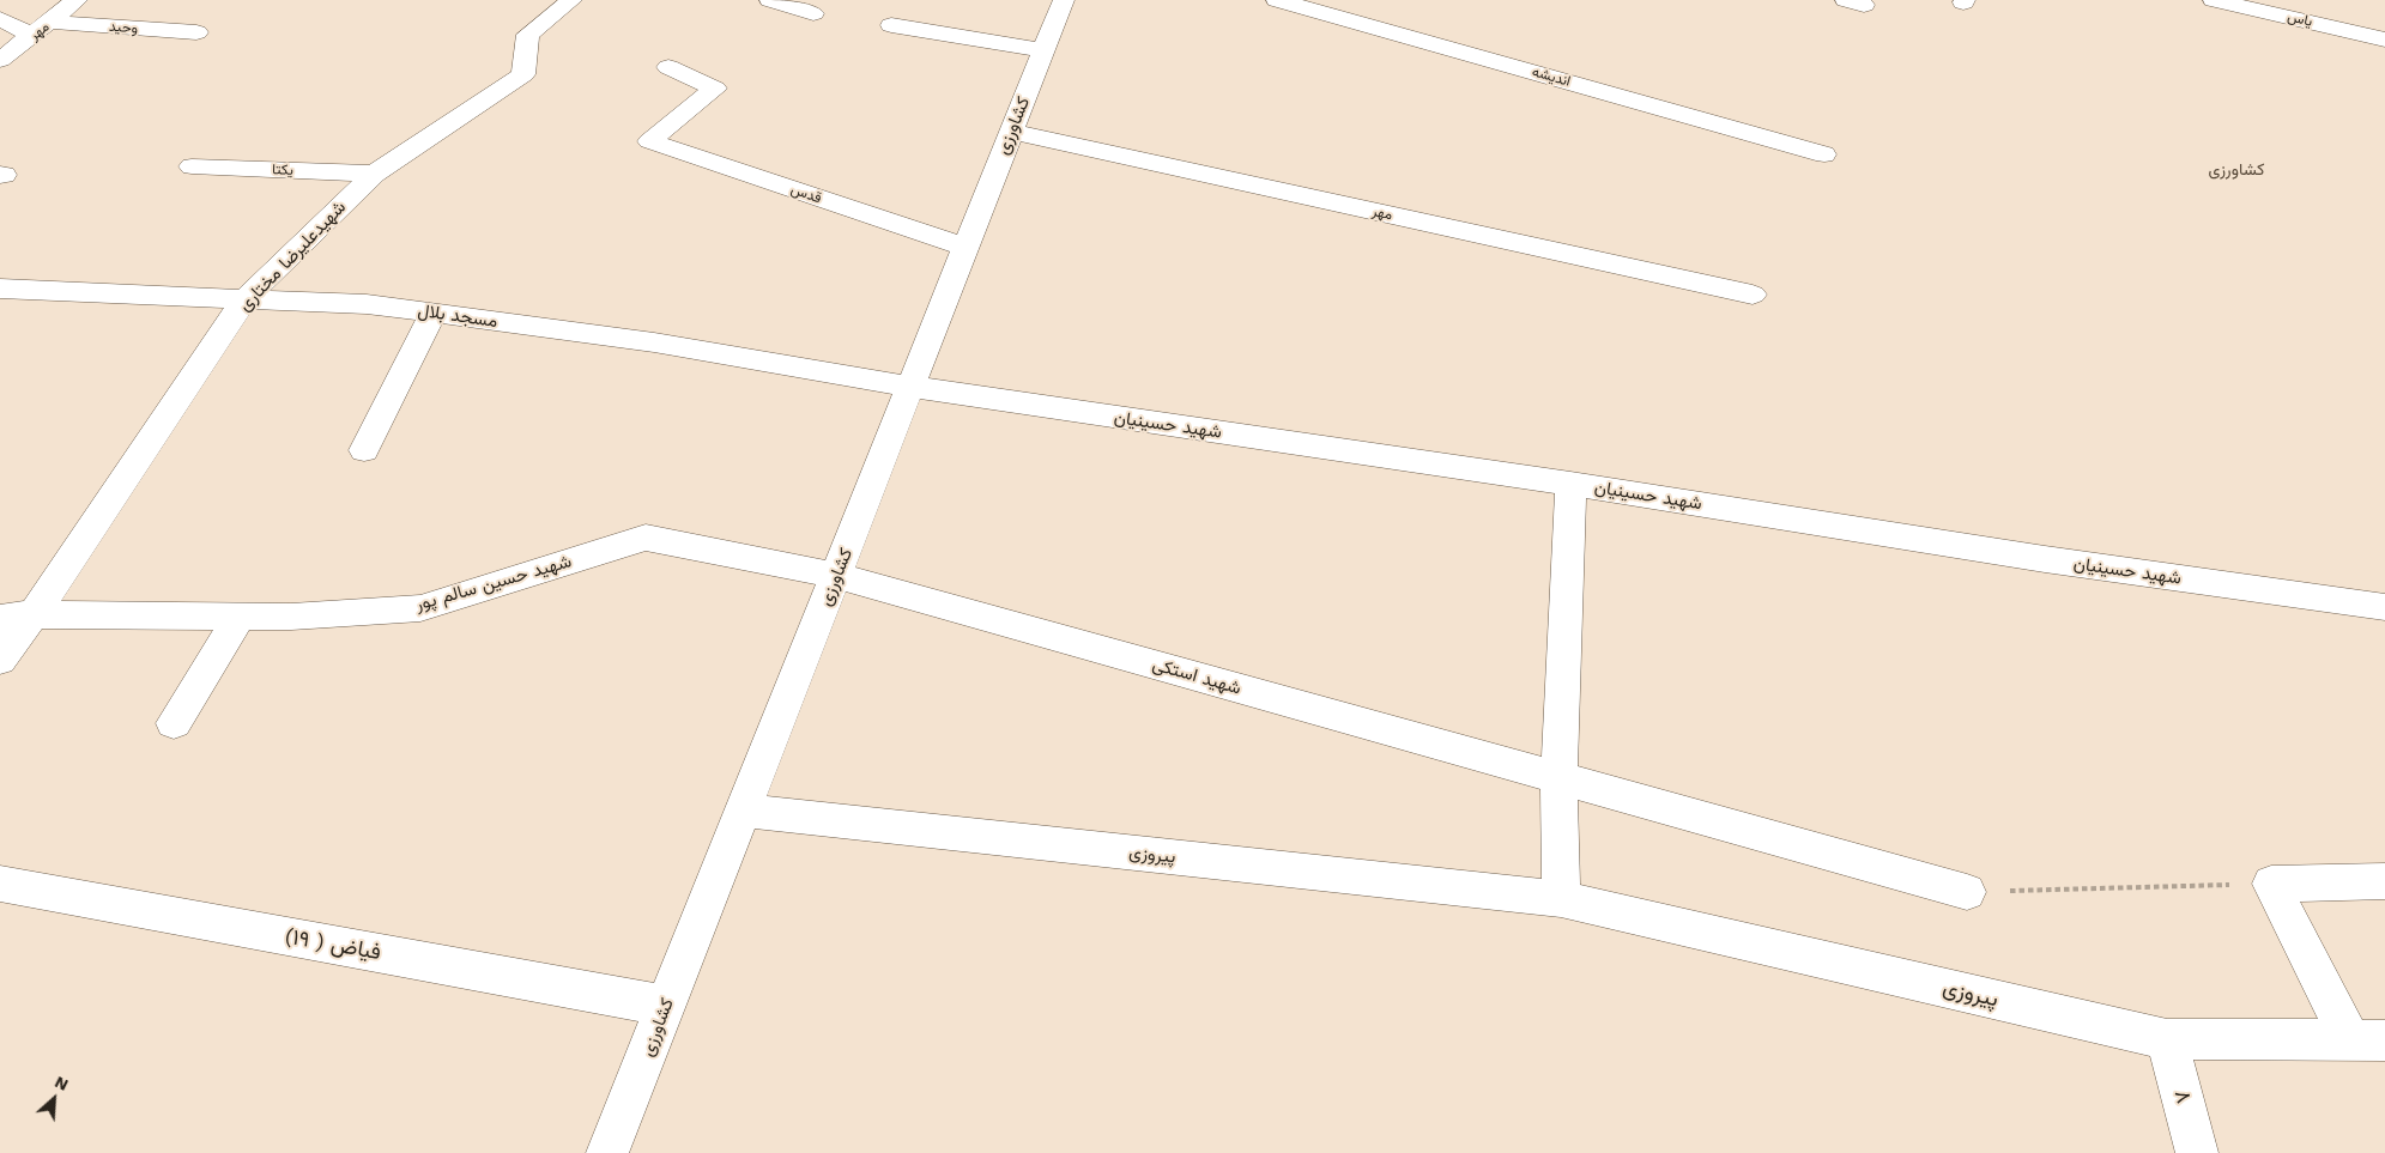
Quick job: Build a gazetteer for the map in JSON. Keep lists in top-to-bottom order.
{
  "streets": {
    "street": [
      "یاس",
      "وحید",
      "مهر",
      "اندیشه",
      "کشاورزی",
      "یکتا",
      "قدس",
      "شهیدعلیرضا مختاری",
      "مسجد بلال",
      "شهید حسینیان",
      "شهید حسین سالم پور",
      "شهید استکی",
      "پیروزی",
      "فیاض ( ۱۹)",
      "۸"
    ]
  },
  "crossings": [
    ["وحید", "مهر"],
    ["مهر", "کشاورزی"],
    ["کشاورزی", "قدس"],
    ["کشاورزی", "مسجد بلال"],
    ["کشاورزی", "شهید حسینیان"],
    ["کشاورزی", "شهید حسین سالم پور"],
    ["کشاورزی", "شهید استکی"],
    ["کشاورزی", "پیروزی"],
    ["کشاورزی", "فیاض ( ۱۹)"],
    ["یکتا", "شهیدعلیرضا مختاری"],
    ["شهیدعلیرضا مختاری", "مسجد بلال"],
    ["شهیدعلیرضا مختاری", "شهید حسین سالم پور"],
    ["مسجد بلال", "شهید حسینیان"],
    ["شهید حسین سالم پور", "شهید استکی"],
    ["پیروزی", "۸"]
  ],
  "districts": ["کشاورزی"],
  "north": "top right"
}
